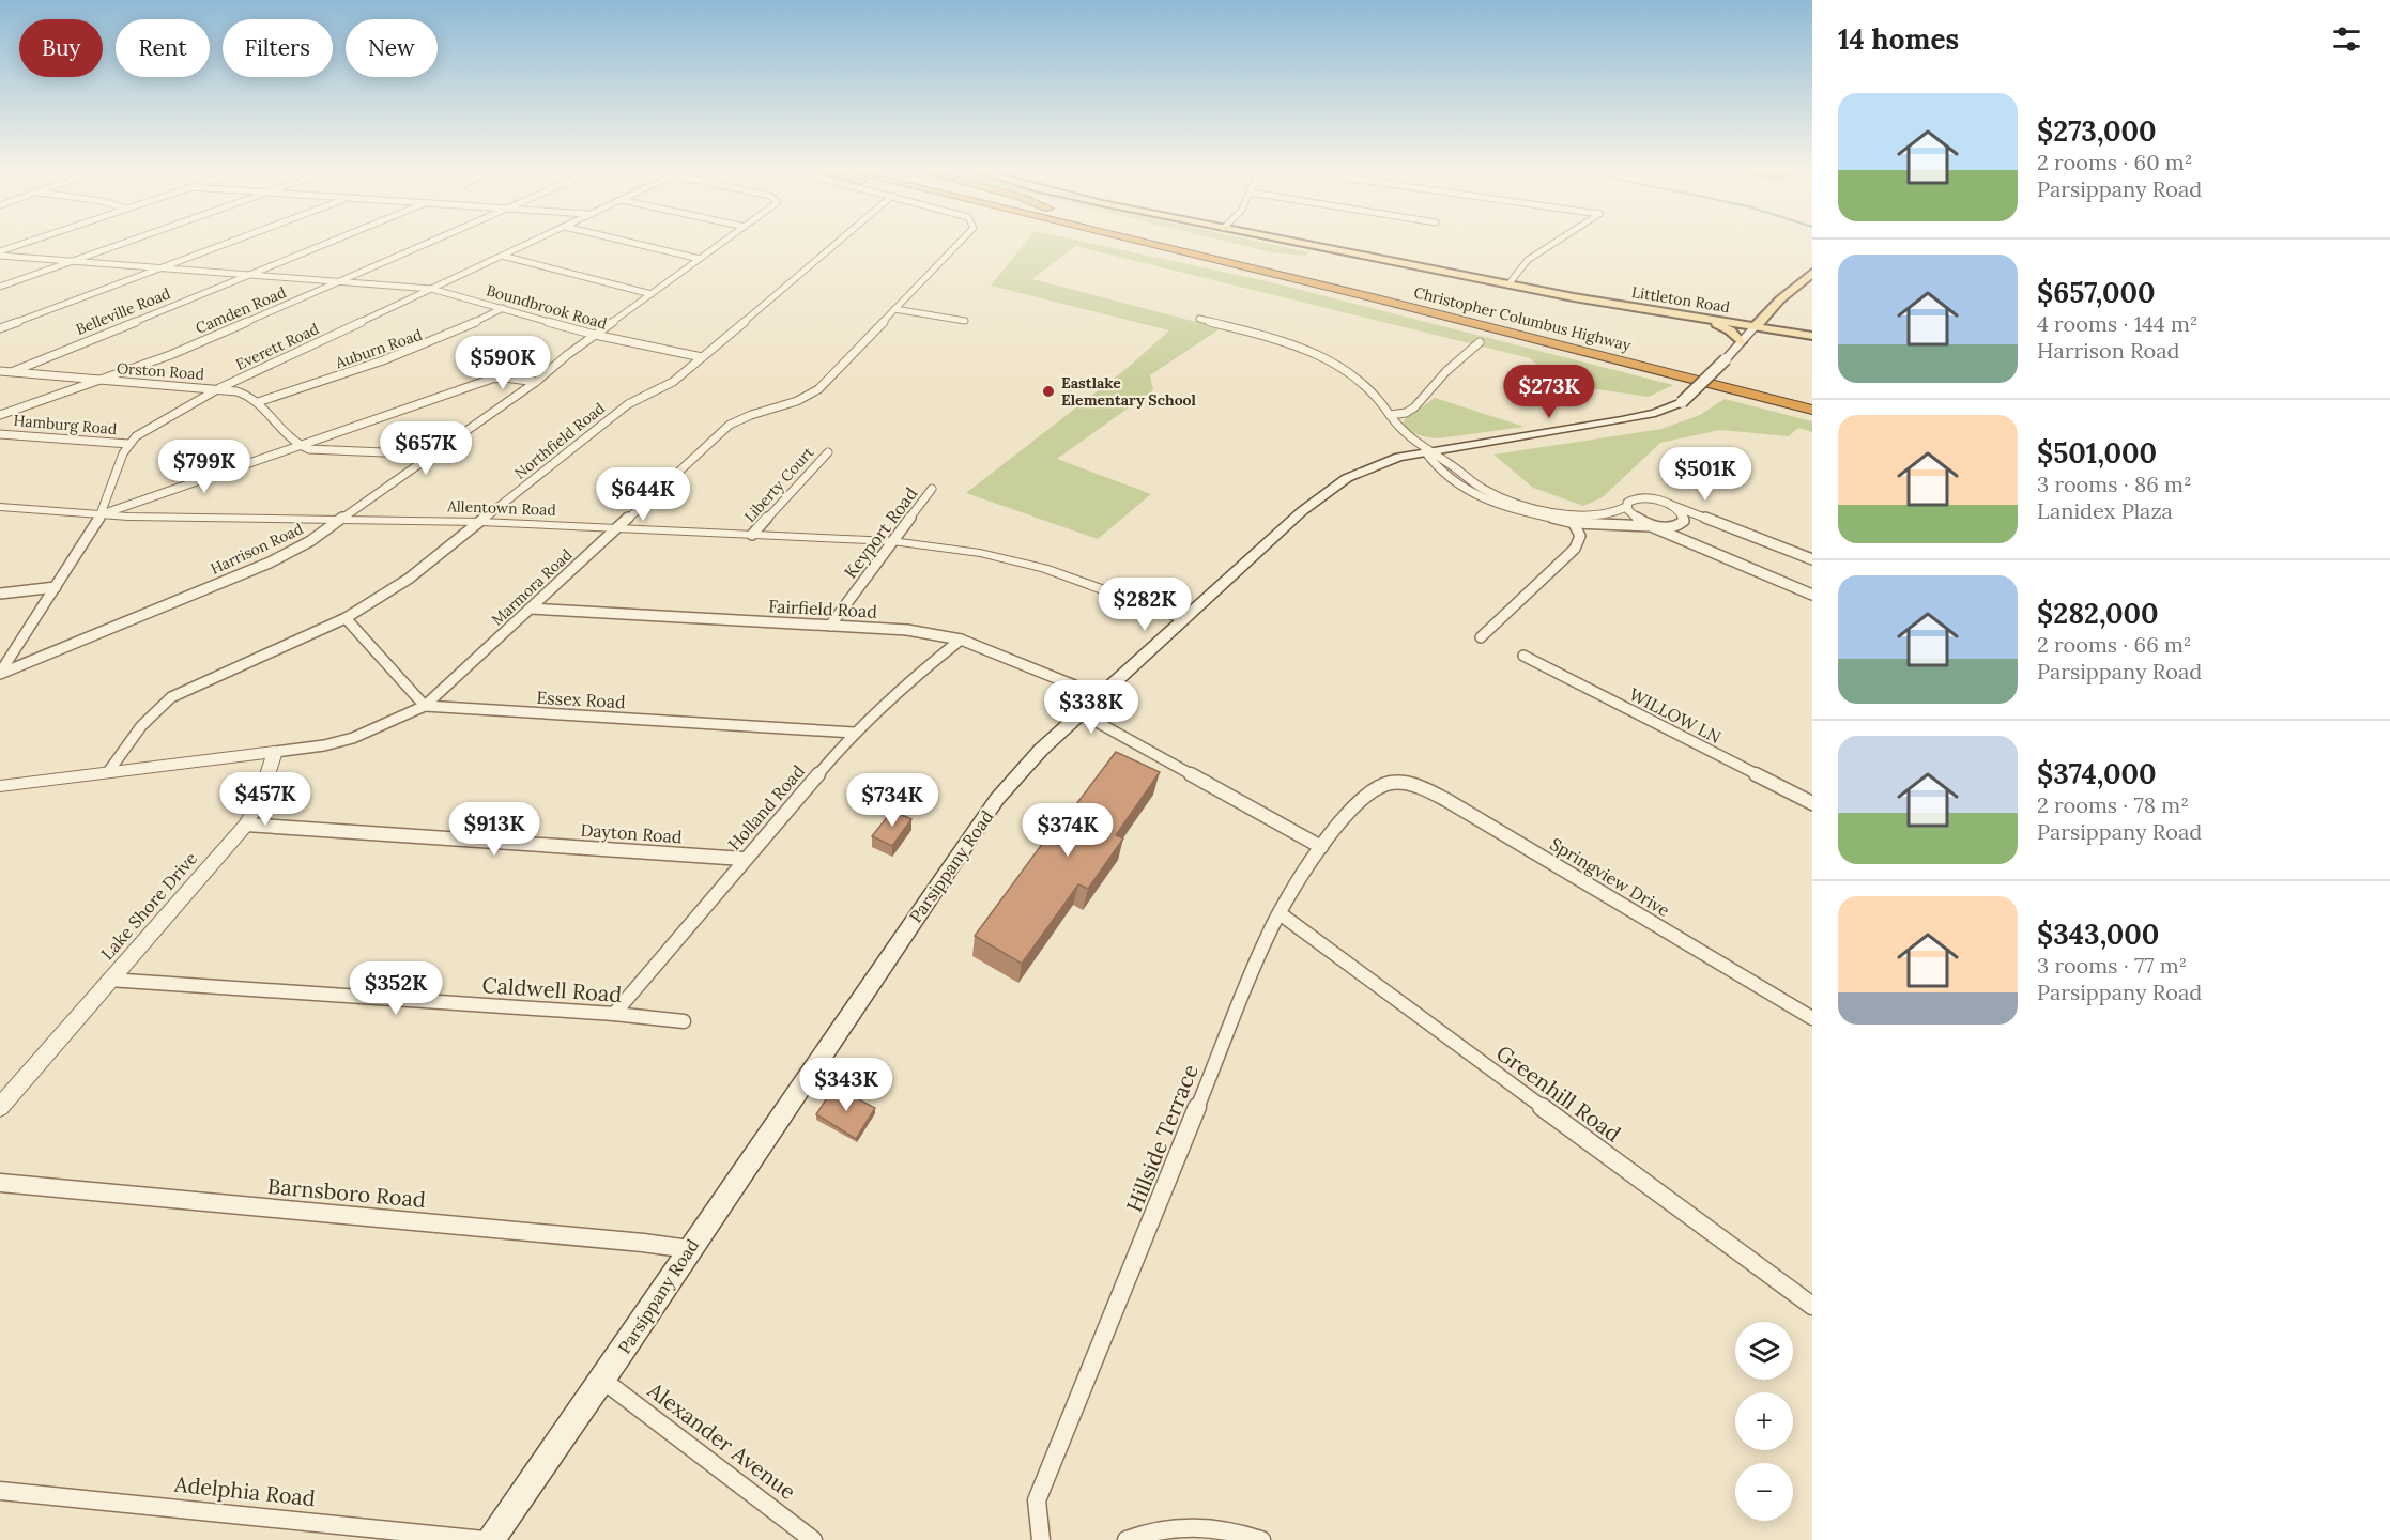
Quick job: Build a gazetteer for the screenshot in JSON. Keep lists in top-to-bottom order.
{
  "streets": {
    "highway": ["Christopher Columbus Highway"],
    "main road": ["Littleton Road", "Parsippany Road"],
    "street": [
      "Boundbrook Road",
      "Camden Road",
      "Belleville Road",
      "Everett Road",
      "Auburn Road",
      "Orston Road",
      "Hamburg Road",
      "Northfield Road",
      "Liberty Court",
      "Allentown Road",
      "Keyport Road",
      "Harrison Road",
      "Marmora Road",
      "Fairfield Road",
      "Essex Road",
      "WILLOW LN",
      "Holland Road",
      "Dayton Road",
      "Springview Drive",
      "Lake Shore Drive",
      "Caldwell Road",
      "Greenhill Road",
      "Hillside Terrace",
      "Barnsboro Road",
      "Alexander Avenue",
      "Adelphia Road"
    ]
  },
  "crossings": [
    ["Littleton Road", "Parsippany Road"],
    ["Boundbrook Road", "Camden Road"],
    ["Boundbrook Road", "Belleville Road"],
    ["Boundbrook Road", "Everett Road"],
    ["Boundbrook Road", "Auburn Road"],
    ["Boundbrook Road", "Northfield Road"],
    ["Boundbrook Road", "Harrison Road"],
    ["Camden Road", "Orston Road"],
    ["Belleville Road", "Orston Road"],
    ["Everett Road", "Orston Road"],
    ["Everett Road", "Hamburg Road"],
    ["Everett Road", "Allentown Road"],
    ["Everett Road", "Harrison Road"],
    ["Auburn Road", "Orston Road"],
    ["Northfield Road", "Allentown Road"],
    ["Liberty Court", "Allentown Road"],
    ["Allentown Road", "Keyport Road"],
    ["Allentown Road", "Harrison Road"],
    ["Allentown Road", "Marmora Road"],
    ["Allentown Road", "Parsippany Road"],
    ["Keyport Road", "Fairfield Road"],
    ["Marmora Road", "Fairfield Road"],
    ["Marmora Road", "Essex Road"],
    ["Marmora Road", "Lake Shore Drive"],
    ["Fairfield Road", "Holland Road"],
    ["Fairfield Road", "Parsippany Road"],
    ["Essex Road", "Holland Road"],
    ["Holland Road", "Dayton Road"],
    ["Holland Road", "Caldwell Road"],
    ["Dayton Road", "Lake Shore Drive"],
    ["Parsippany Road", "Barnsboro Road"],
    ["Parsippany Road", "Alexander Avenue"],
    ["Springview Drive", "Hillside Terrace"],
    ["Lake Shore Drive", "Caldwell Road"],
    ["Greenhill Road", "Hillside Terrace"]
  ],
  "places": ["Eastlake Elementary School"],
  "page": {
    "heading": "14 homes",
    "chip": [
      "Buy",
      "Rent",
      "Filters",
      "New"
    ],
    "list": [
      {
        "name": "$273,000",
        "note": "2 rooms · 60 m² · Parsippany Road"
      },
      {
        "name": "$657,000",
        "note": "4 rooms · 144 m² · Harrison Road"
      },
      {
        "name": "$501,000",
        "note": "3 rooms · 86 m² · Lanidex Plaza"
      },
      {
        "name": "$282,000",
        "note": "2 rooms · 66 m² · Parsippany Road"
      },
      {
        "name": "$374,000",
        "note": "2 rooms · 78 m² · Parsippany Road"
      },
      {
        "name": "$343,000",
        "note": "3 rooms · 77 m² · Parsippany Road"
      }
    ],
    "price": [
      "$590K",
      "$273K",
      "$657K",
      "$799K",
      "$501K",
      "$644K",
      "$282K",
      "$338K",
      "$457K",
      "$734K",
      "$913K",
      "$374K",
      "$352K",
      "$343K"
    ],
    "map_buttons": ["+", "−"]
  }
}
